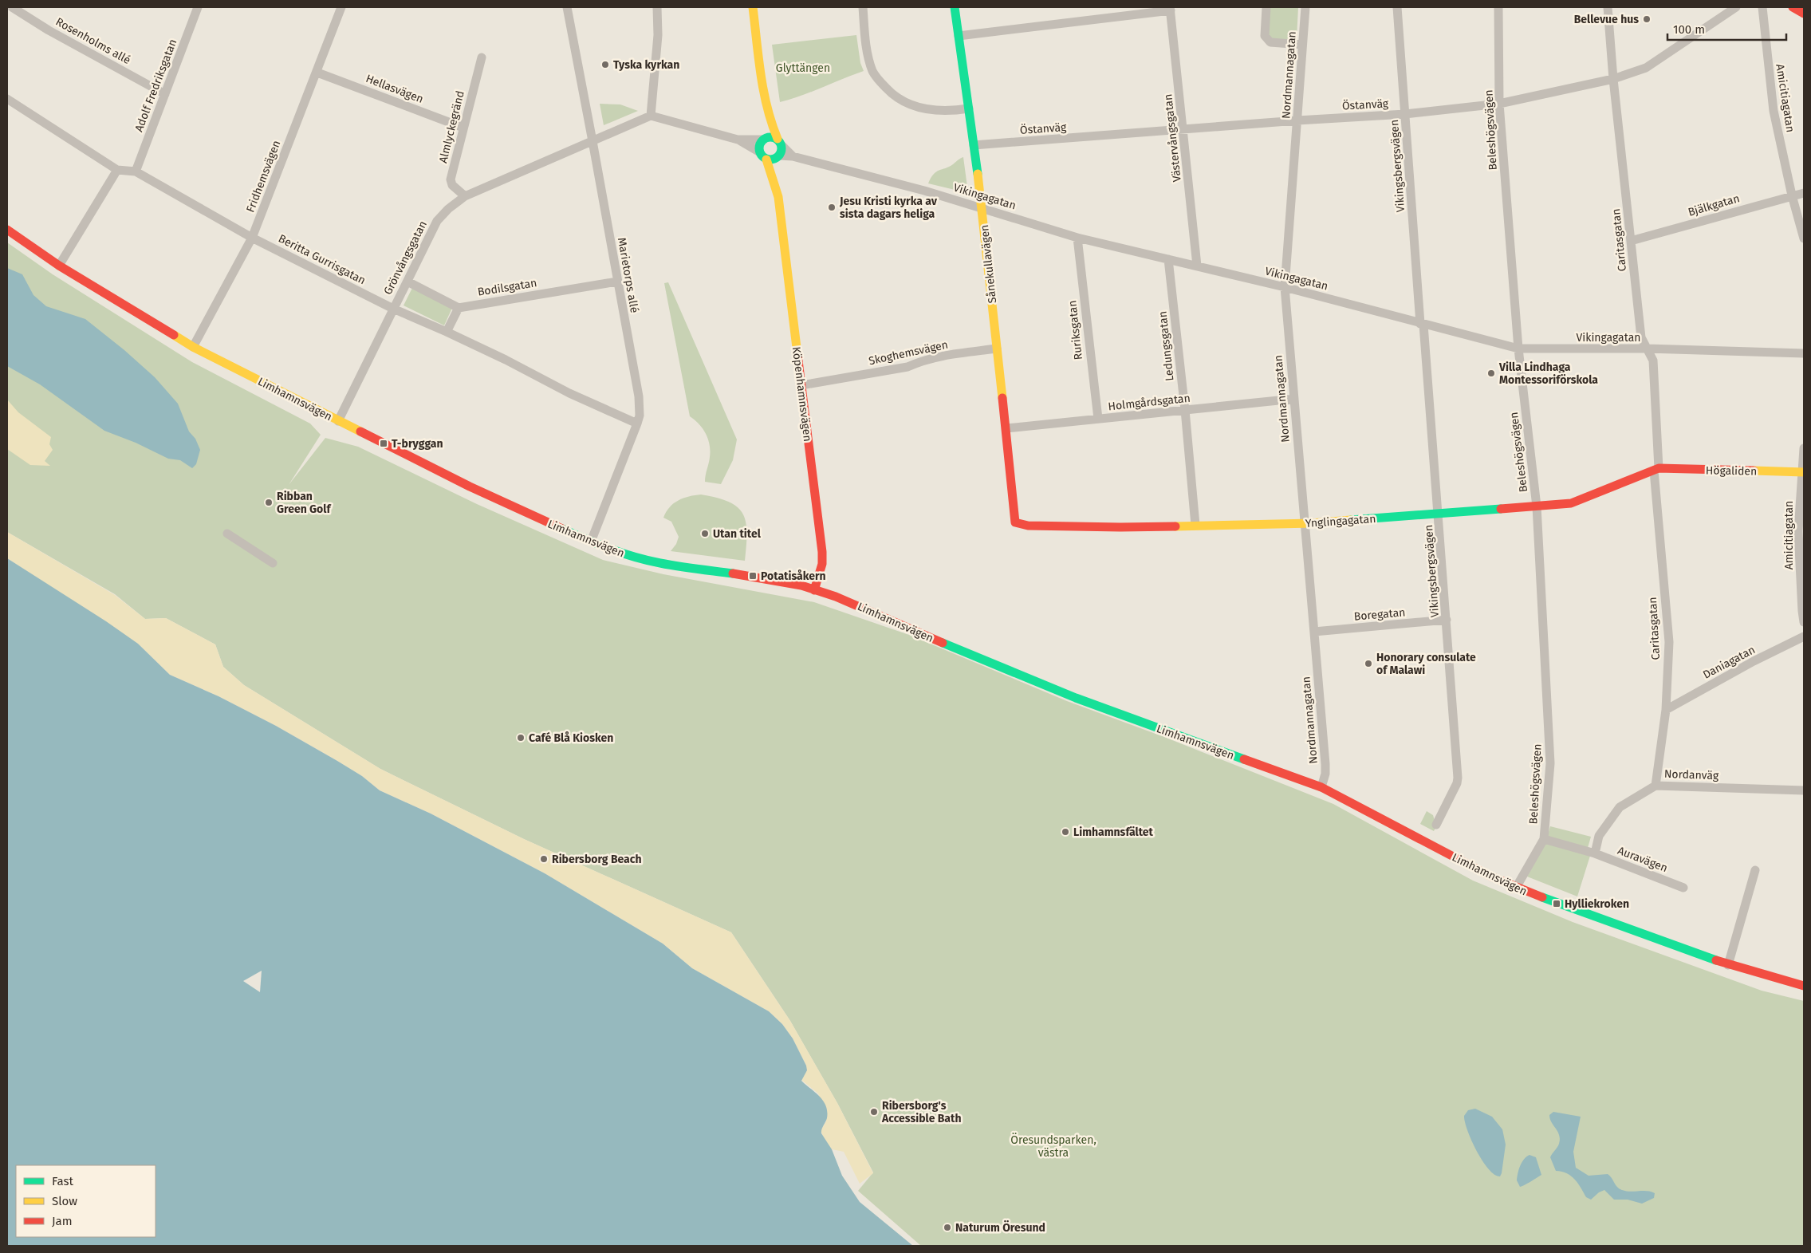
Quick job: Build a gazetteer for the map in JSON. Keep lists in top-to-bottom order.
{
  "streets": {
    "street": [
      "Rosenholms allé",
      "Nordmannagatan",
      "Adolf Fredriksgatan",
      "Hellasvägen",
      "Amicitiagatan",
      "Östanväg",
      "Almlyckegränd",
      "Beleshögsvägen",
      "Västervångsgatan",
      "Vikingsbergsvägen",
      "Fridhemsvägen",
      "Vikingagatan",
      "Bjälkgatan",
      "Caritasgatan",
      "Grönvångsgatan",
      "Beritta Gurrisgatan",
      "Sånekullavägen",
      "Marietorps allé",
      "Bodilsgatan",
      "Ruriksgatan",
      "Ledungsgatan",
      "Skoghemsvägen",
      "Köpenhamnsvägen",
      "Limhamnsvägen",
      "Holmgårdsgatan",
      "Högaliden",
      "Ynglingagatan",
      "Boregatan",
      "Daniagatan",
      "Nordanväg",
      "Auravägen"
    ]
  },
  "crossings": [
    ["Rosenholms allé", "Adolf Fredriksgatan"],
    ["Nordmannagatan", "Östanväg"],
    ["Nordmannagatan", "Vikingagatan"],
    ["Nordmannagatan", "Limhamnsvägen"],
    ["Nordmannagatan", "Holmgårdsgatan"],
    ["Nordmannagatan", "Ynglingagatan"],
    ["Nordmannagatan", "Boregatan"],
    ["Adolf Fredriksgatan", "Beritta Gurrisgatan"],
    ["Hellasvägen", "Almlyckegränd"],
    ["Hellasvägen", "Fridhemsvägen"],
    ["Amicitiagatan", "Bjälkgatan"],
    ["Amicitiagatan", "Högaliden"],
    ["Östanväg", "Beleshögsvägen"],
    ["Östanväg", "Västervångsgatan"],
    ["Östanväg", "Vikingsbergsvägen"],
    ["Östanväg", "Caritasgatan"],
    ["Östanväg", "Sånekullavägen"],
    ["Almlyckegränd", "Grönvångsgatan"],
    ["Beleshögsvägen", "Vikingagatan"],
    ["Beleshögsvägen", "Limhamnsvägen"],
    ["Beleshögsvägen", "Ynglingagatan"],
    ["Västervångsgatan", "Vikingagatan"],
    ["Vikingsbergsvägen", "Vikingagatan"],
    ["Vikingsbergsvägen", "Ynglingagatan"],
    ["Vikingsbergsvägen", "Boregatan"],
    ["Fridhemsvägen", "Beritta Gurrisgatan"],
    ["Fridhemsvägen", "Limhamnsvägen"],
    ["Vikingagatan", "Caritasgatan"],
    ["Vikingagatan", "Sånekullavägen"],
    ["Vikingagatan", "Ruriksgatan"],
    ["Vikingagatan", "Ledungsgatan"],
    ["Vikingagatan", "Köpenhamnsvägen"],
    ["Bjälkgatan", "Caritasgatan"],
    ["Caritasgatan", "Högaliden"],
    ["Caritasgatan", "Ynglingagatan"],
    ["Caritasgatan", "Daniagatan"],
    ["Caritasgatan", "Nordanväg"],
    ["Grönvångsgatan", "Beritta Gurrisgatan"],
    ["Grönvångsgatan", "Marietorps allé"],
    ["Grönvångsgatan", "Limhamnsvägen"],
    ["Beritta Gurrisgatan", "Marietorps allé"],
    ["Sånekullavägen", "Skoghemsvägen"],
    ["Sånekullavägen", "Holmgårdsgatan"],
    ["Sånekullavägen", "Ynglingagatan"],
    ["Marietorps allé", "Bodilsgatan"],
    ["Marietorps allé", "Limhamnsvägen"],
    ["Ruriksgatan", "Holmgårdsgatan"],
    ["Ledungsgatan", "Holmgårdsgatan"],
    ["Ledungsgatan", "Ynglingagatan"],
    ["Skoghemsvägen", "Köpenhamnsvägen"],
    ["Köpenhamnsvägen", "Limhamnsvägen"],
    ["Högaliden", "Ynglingagatan"],
    ["Nordanväg", "Auravägen"]
  ],
  "parks": ["Glyttängen", "Öresundsparken, västra"],
  "places": {
    "other": [
      "Bellevue hus",
      "Tyska kyrkan",
      "Jesu Kristi kyrka av sista dagars heliga",
      "Villa Lindhaga Montessoriförskola",
      "Ribban Green Golf",
      "Utan titel",
      "Honorary consulate of Malawi",
      "Café Blå Kiosken",
      "Limhamnsfältet",
      "Ribersborg Beach",
      "Ribersborg's Accessible Bath",
      "Naturum Öresund"
    ],
    "transit": ["T-bryggan", "Potatisåkern", "Hylliekroken"]
  },
  "legend": ["Fast", "Slow", "Jam"],
  "scale_bar": "100 m"
}
